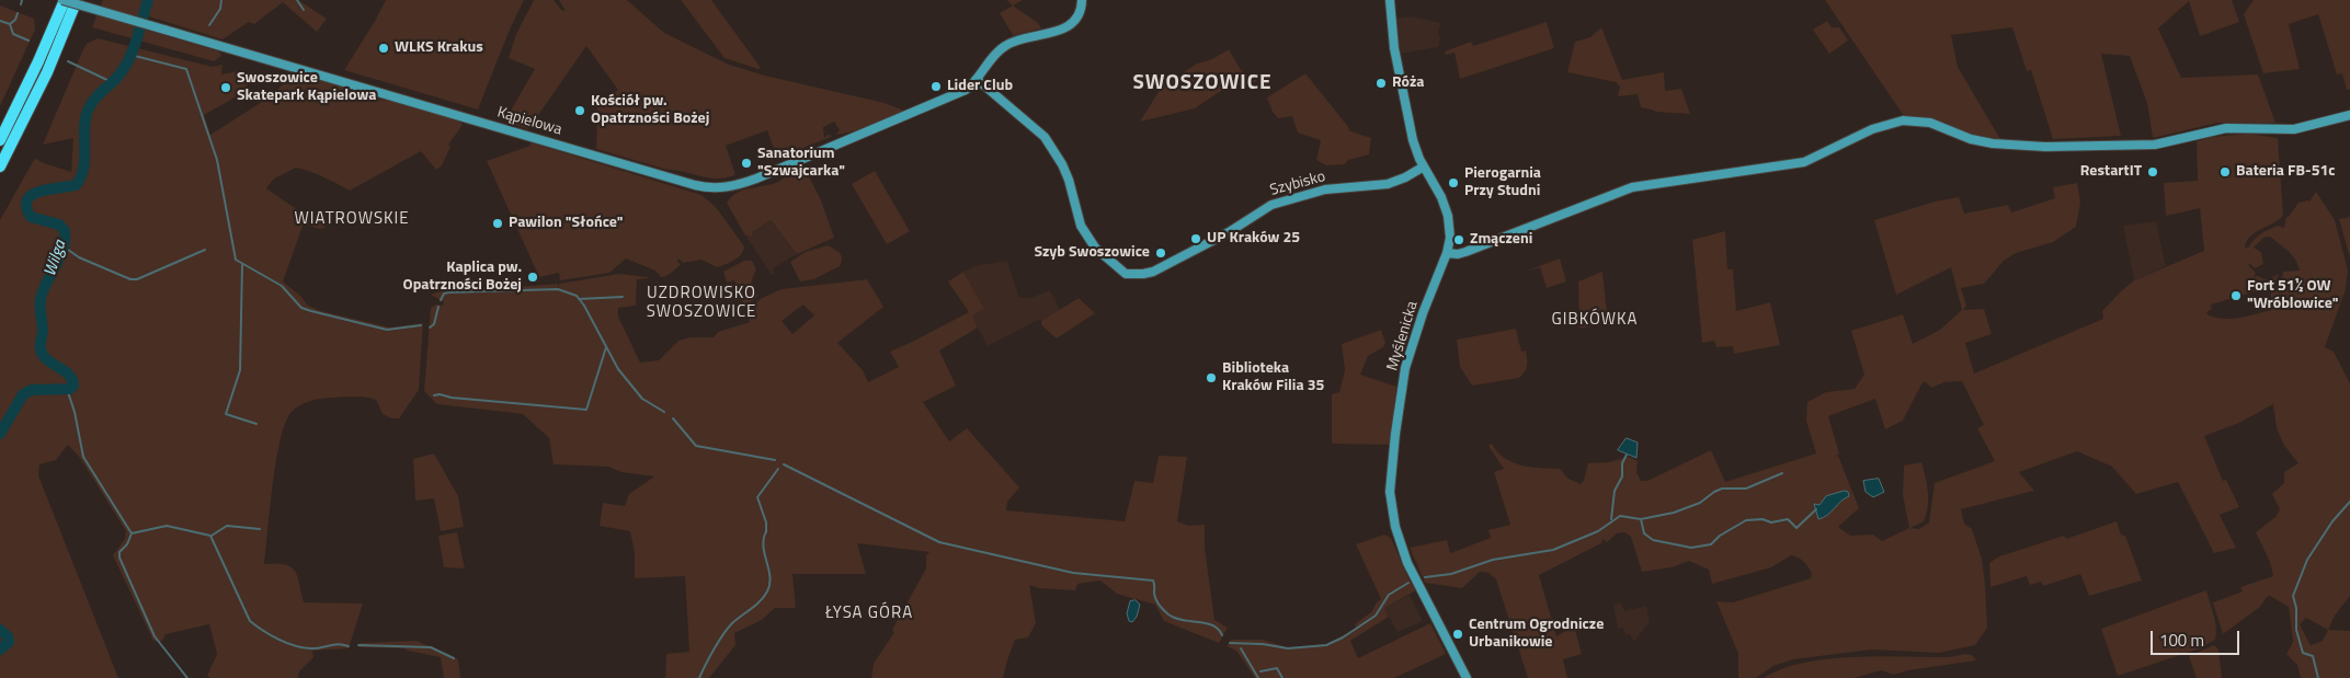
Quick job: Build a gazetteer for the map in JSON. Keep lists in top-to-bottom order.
{
  "streets": {
    "street": ["Kąpielowa", "Szybisko", "Myślenicka"]
  },
  "crossings": [
    ["Kąpielowa", "Szybisko"],
    ["Szybisko", "Myślenicka"]
  ],
  "districts": [
    "SWOSZOWICE",
    "WIATROWSKIE",
    "UZDROWISKO SWOSZOWICE",
    "GIBKÓWKA",
    "ŁYSA GÓRA"
  ],
  "water": ["Wilga"],
  "places": [
    "WLKS Krakus",
    "Róża",
    "Lider Club",
    "Swoszowice Skatepark Kąpielowa",
    "Kościół pw. Opatrzności Bożej",
    "Sanatorium \"Szwajcarka\"",
    "RestartIT",
    "Bateria FB-51c",
    "Pierogarnia Przy Studni",
    "Pawilon \"Słońce\"",
    "UP Kraków 25",
    "Zmączeni",
    "Szyb Swoszowice",
    "Kaplica pw. Opatrzności Bożej",
    "Fort 51½ OW \"Wróblowice\"",
    "Biblioteka Kraków Filia 35",
    "Centrum Ogrodnicze Urbanikowie"
  ],
  "scale_bar": "100 m"
}
